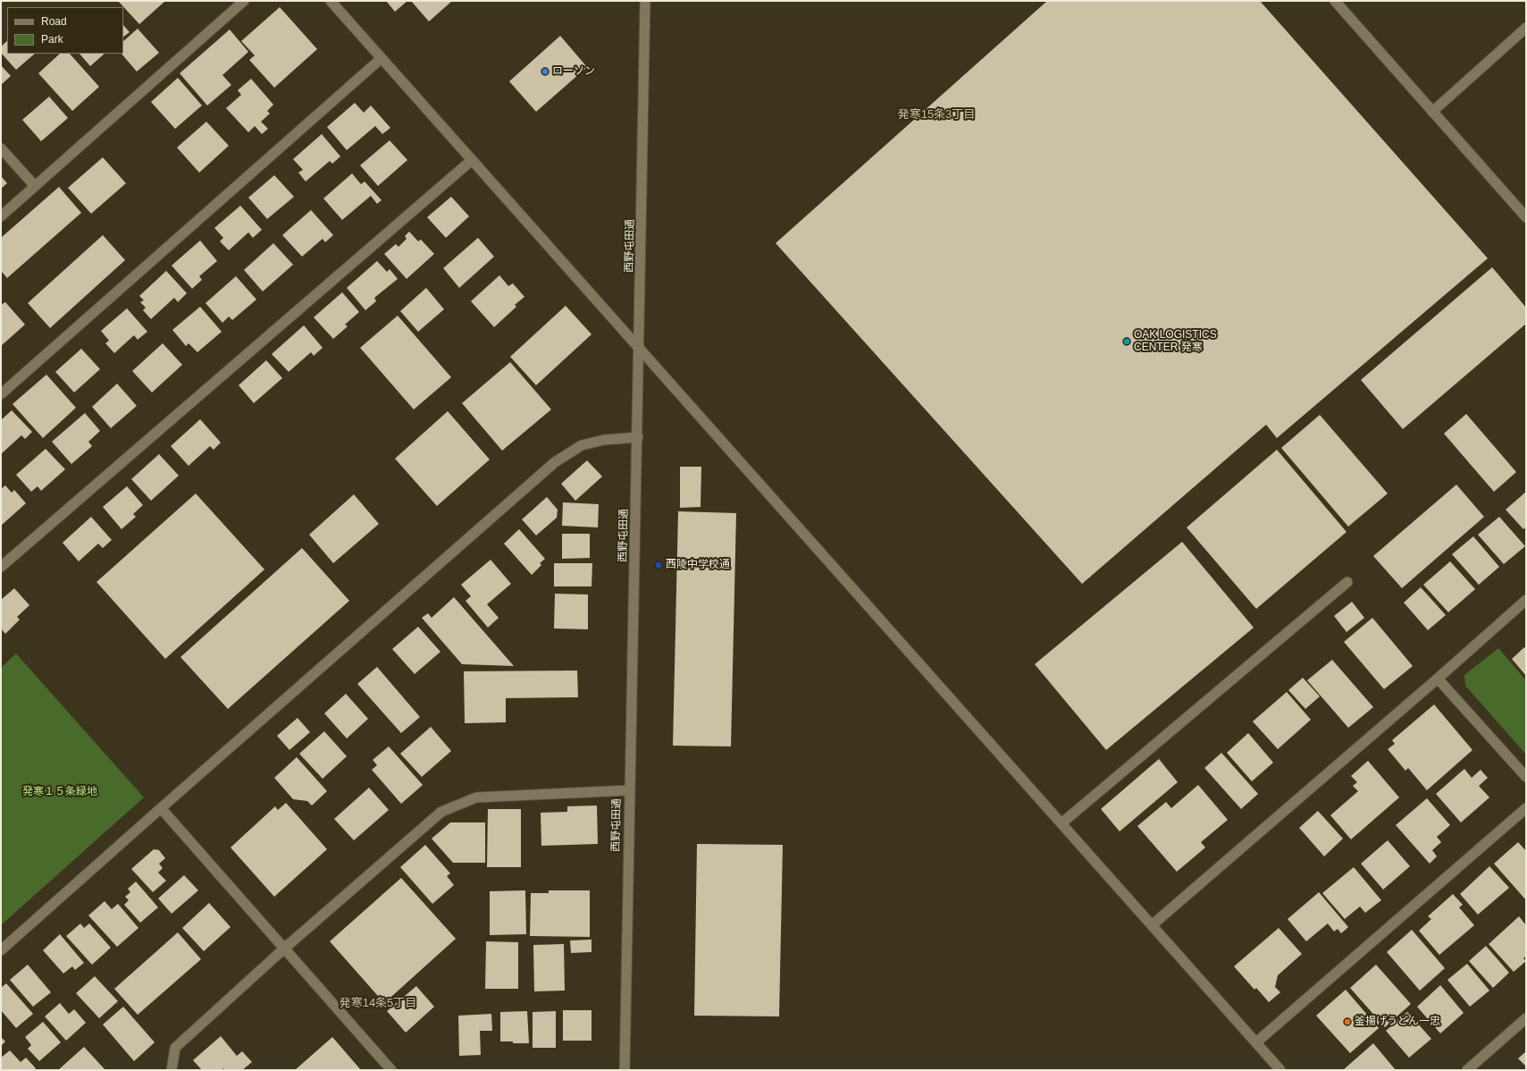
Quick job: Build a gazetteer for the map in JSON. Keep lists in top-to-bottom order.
{
  "streets": {
    "street": ["西野屯田通"]
  },
  "districts": ["発寒15条3丁目", "発寒14条5丁目"],
  "parks": ["発寒１５条緑地"],
  "places": [
    "ローソン",
    "OAK LOGISTICS CENTER 発寒",
    "西陵中学校通",
    "釜揚げうどん一忠"
  ],
  "legend": ["Road", "Park"]
}
